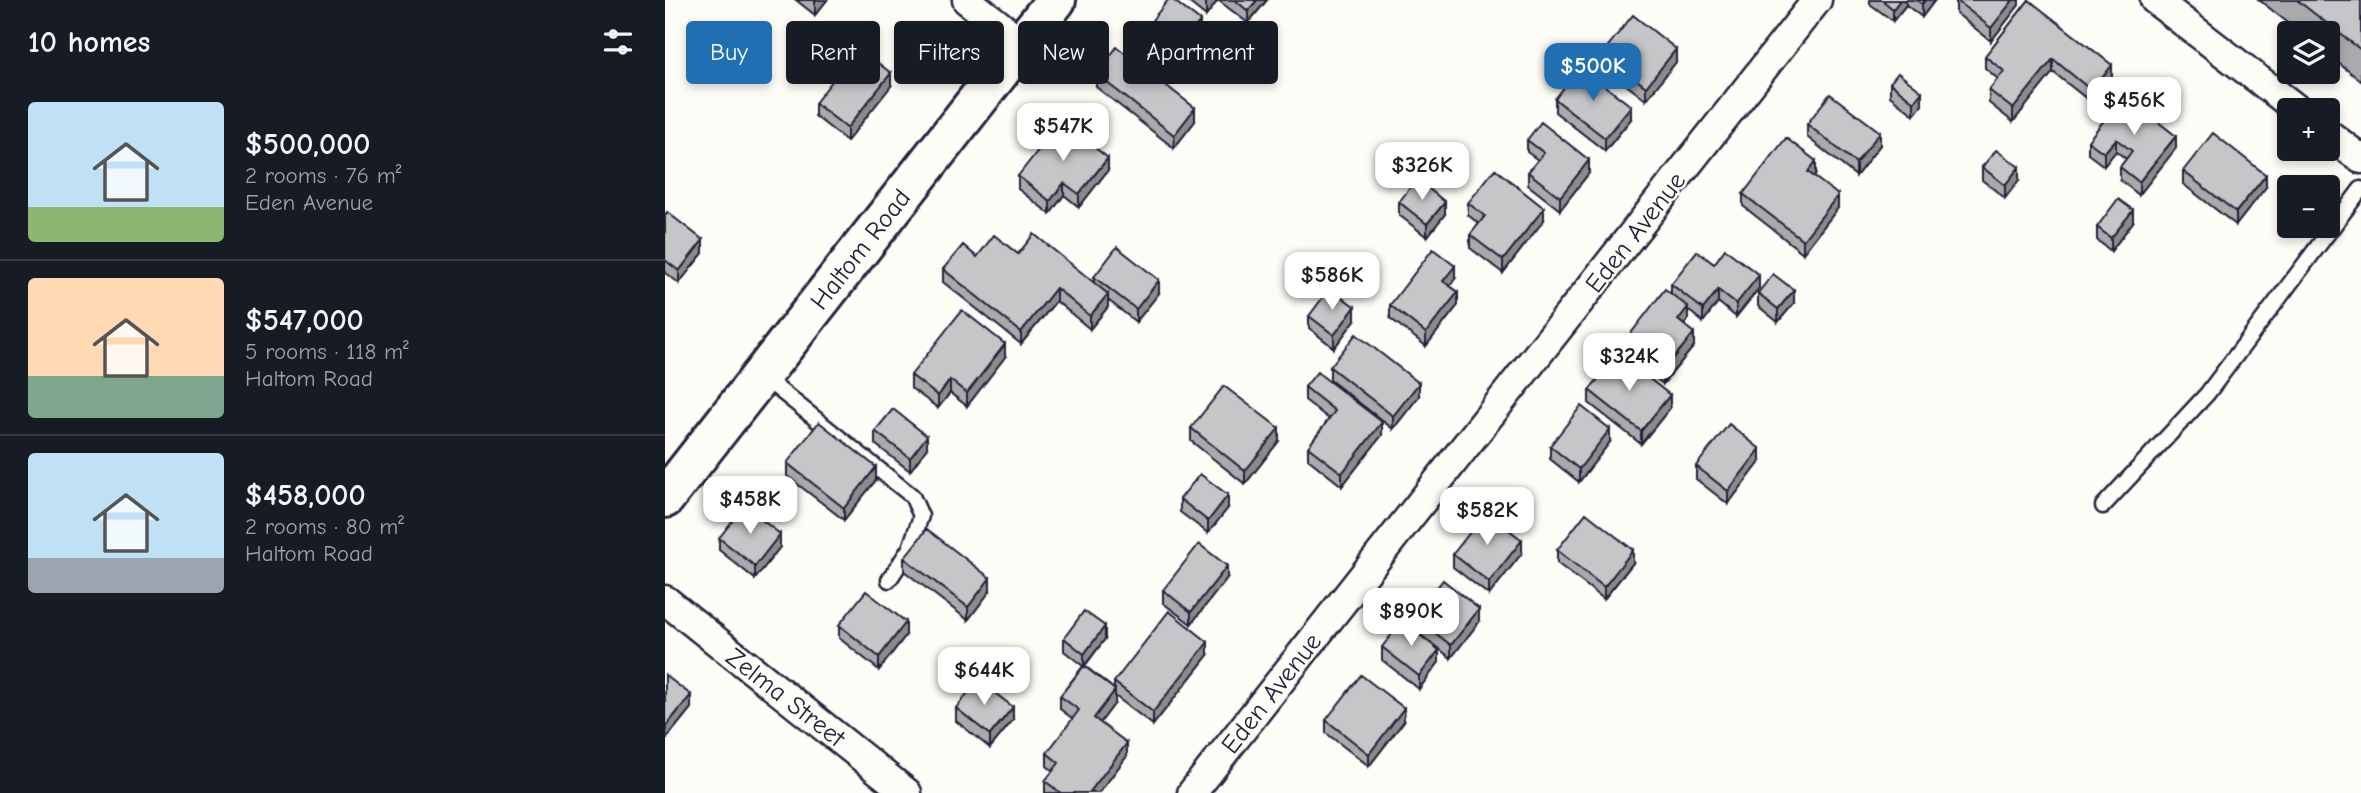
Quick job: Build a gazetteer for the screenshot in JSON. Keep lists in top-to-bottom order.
{
  "streets": {
    "main road": ["Haltom Road"],
    "street": ["Eden Avenue", "Zelma Street"]
  },
  "page": {
    "heading": "10 homes",
    "map_buttons": ["+", "−"],
    "chip": [
      "Buy",
      "Rent",
      "Filters",
      "New",
      "Apartment"
    ],
    "price": [
      "$500K",
      "$456K",
      "$547K",
      "$326K",
      "$586K",
      "$324K",
      "$458K",
      "$582K",
      "$890K",
      "$644K"
    ],
    "list": [
      {
        "name": "$500,000",
        "note": "2 rooms · 76 m² · Eden Avenue"
      },
      {
        "name": "$547,000",
        "note": "5 rooms · 118 m² · Haltom Road"
      },
      {
        "name": "$458,000",
        "note": "2 rooms · 80 m² · Haltom Road"
      }
    ]
  }
}
